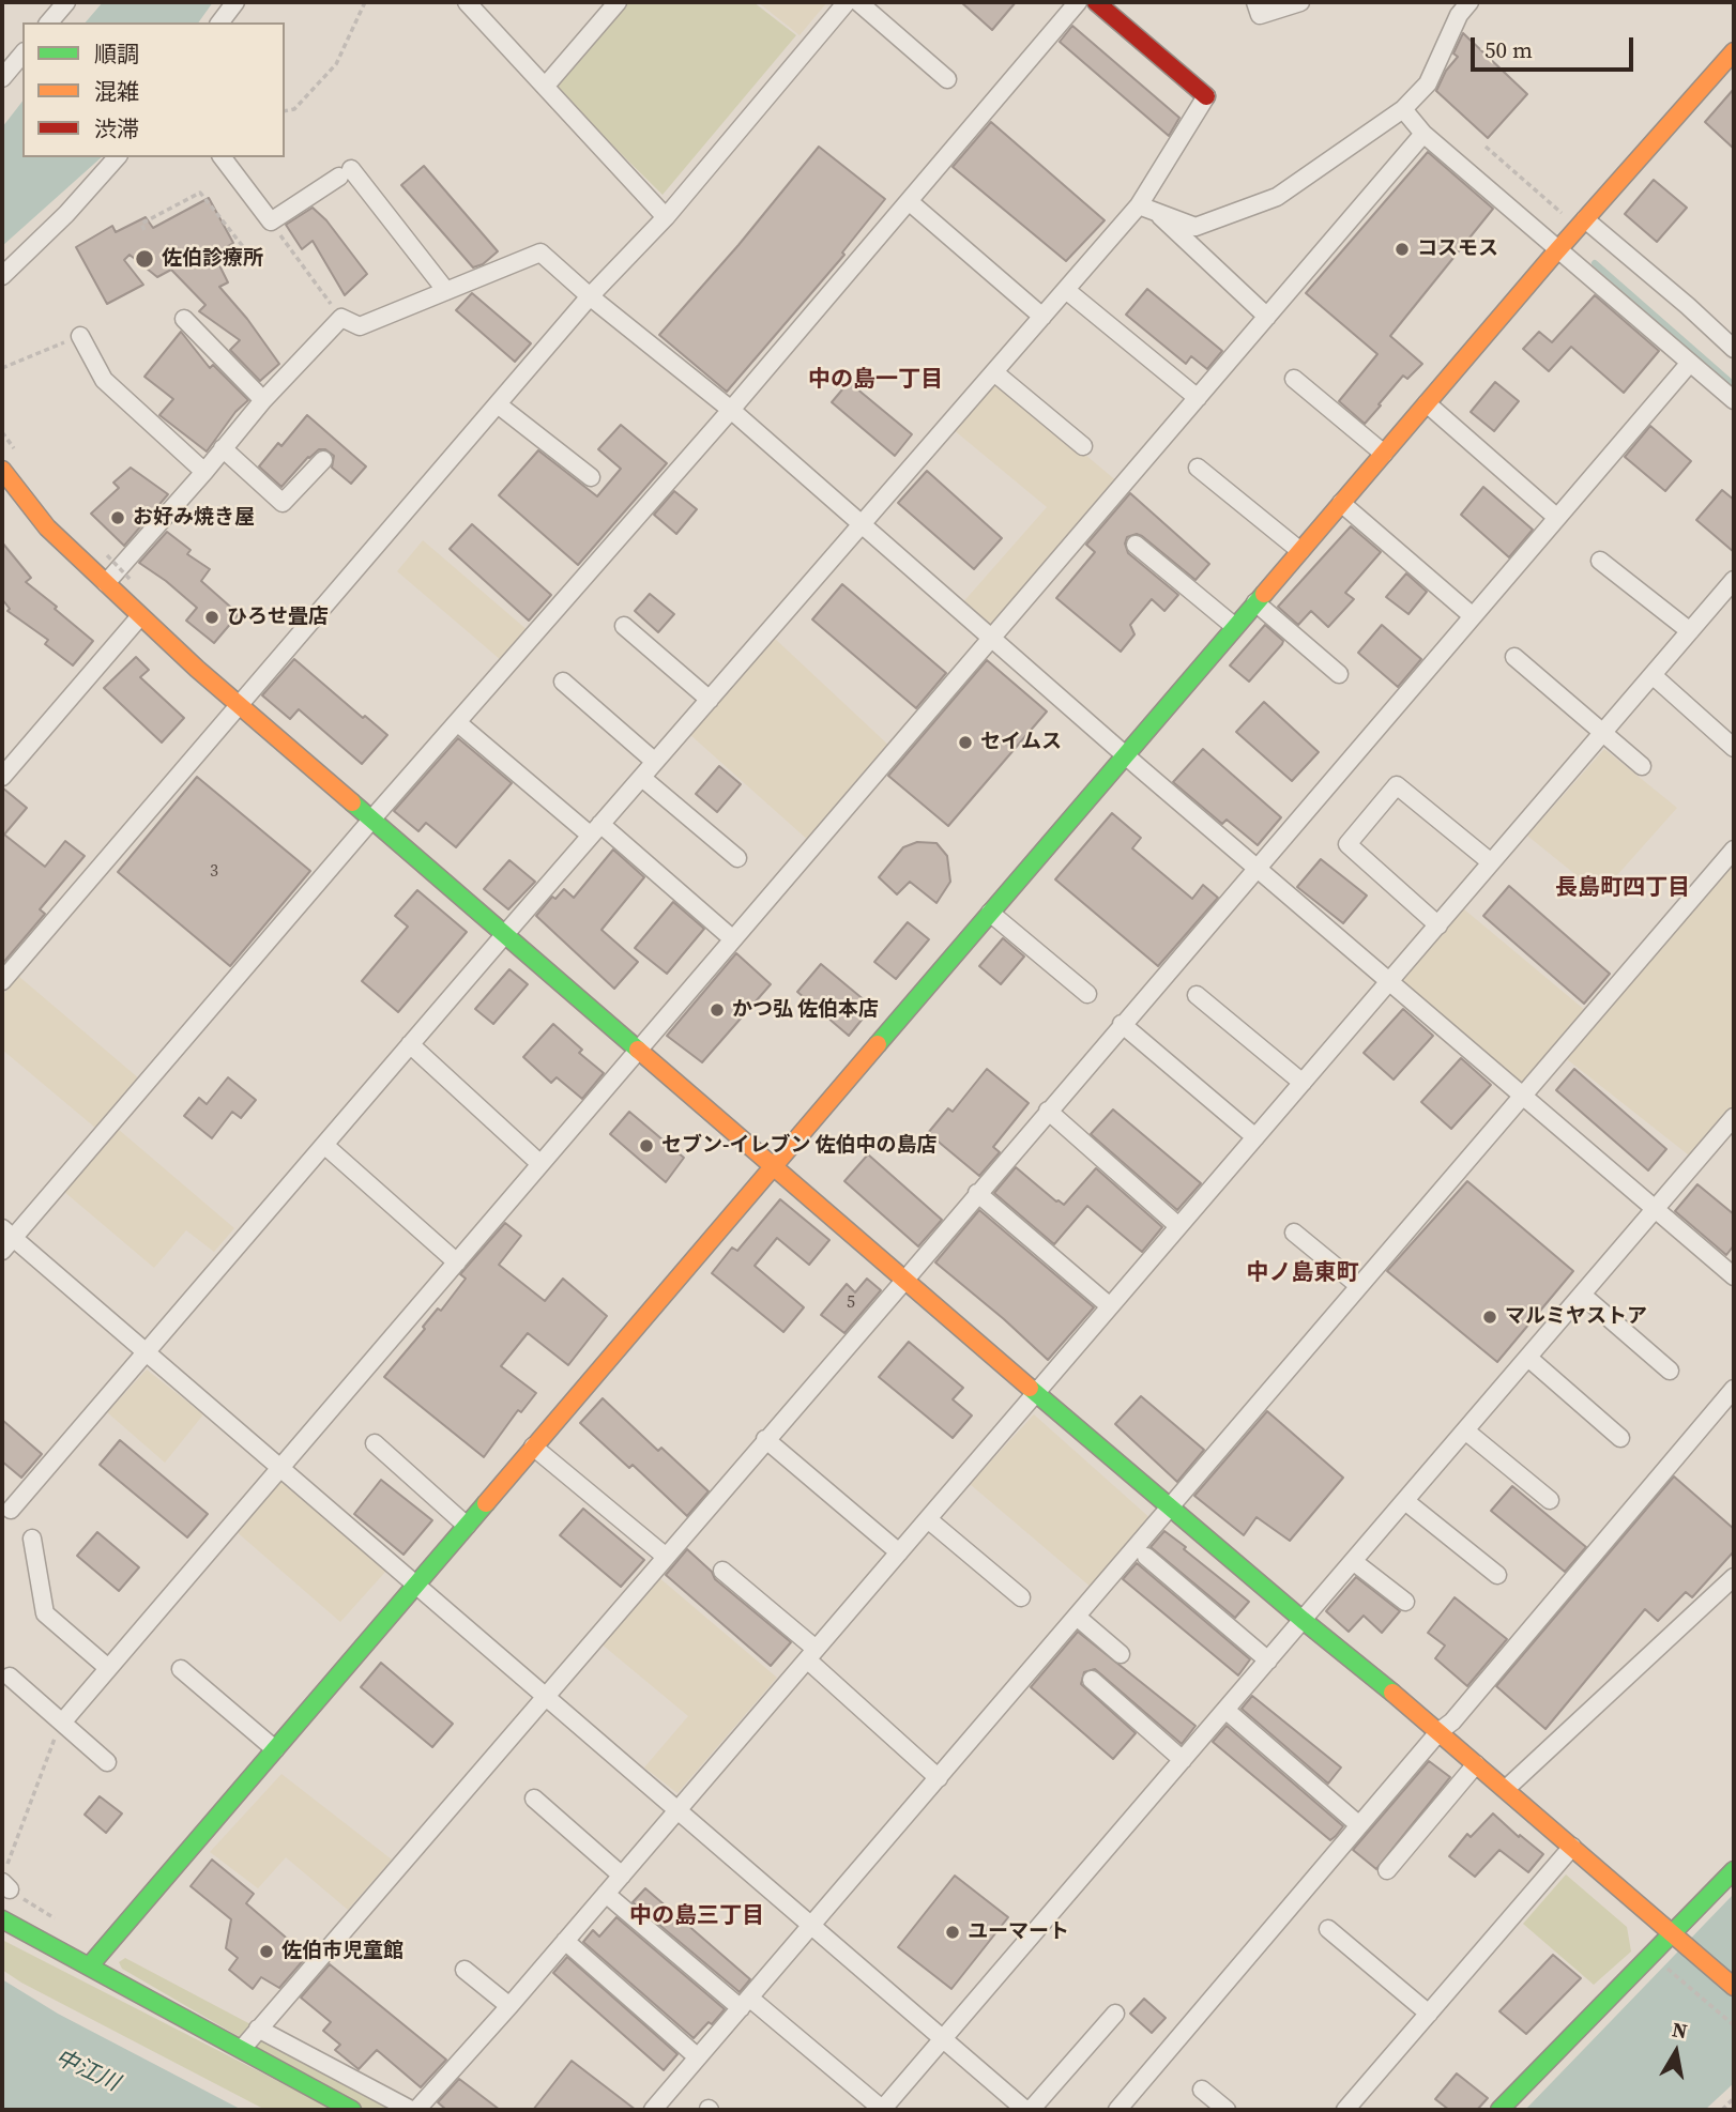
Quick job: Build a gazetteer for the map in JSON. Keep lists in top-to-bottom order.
{
  "districts": [
    "中の島一丁目",
    "長島町四丁目",
    "中ノ島東町",
    "中の島三丁目"
  ],
  "water": ["中江川"],
  "places": [
    "コスモス",
    "佐伯診療所",
    "お好み焼き屋",
    "ひろせ畳店",
    "セイムス",
    "かつ弘 佐伯本店",
    "セブン-イレブン 佐伯中の島店",
    "マルミヤストア",
    "ユーマート",
    "佐伯市児童館"
  ],
  "house_numbers": ["3", "5"],
  "legend": ["順調", "混雑", "渋滞"],
  "scale_bar": "50 m",
  "north": "top"
}
